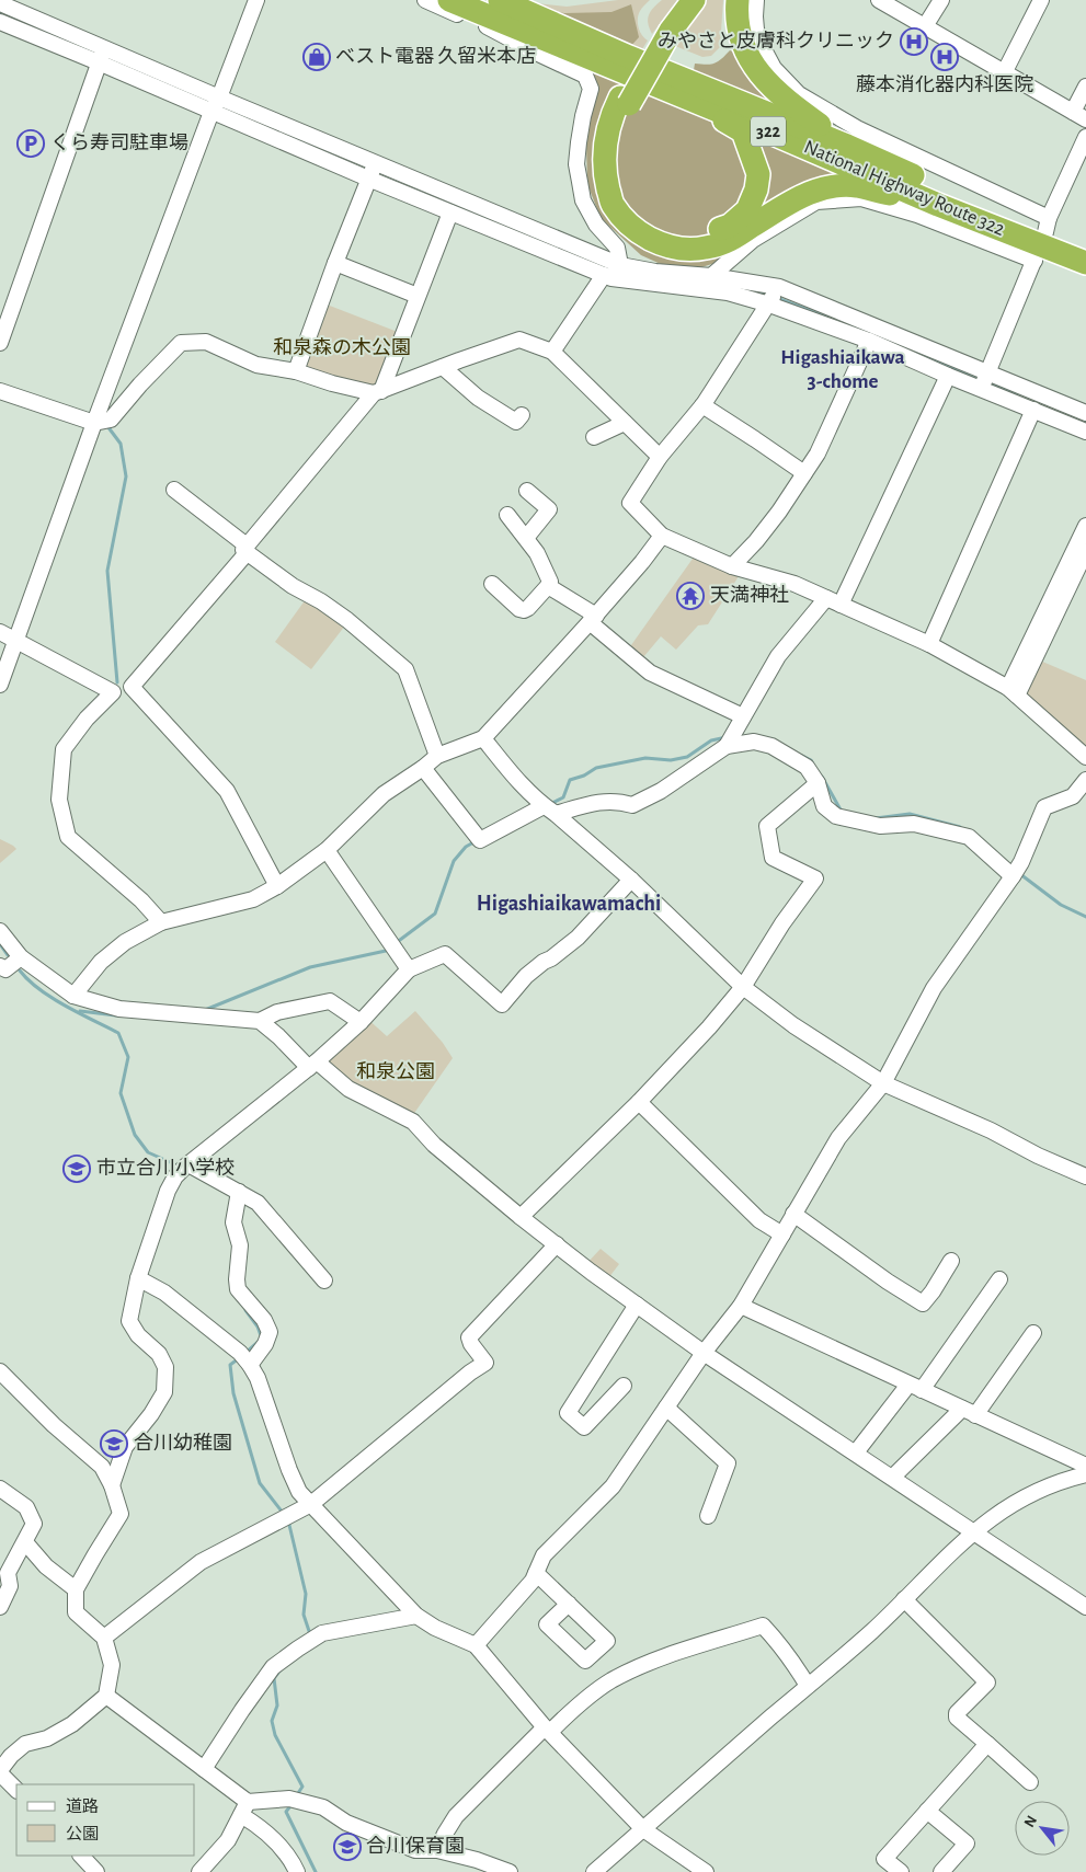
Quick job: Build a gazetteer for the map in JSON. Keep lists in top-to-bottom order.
{
  "streets": {
    "highway": ["322", "National Highway Route 322"]
  },
  "districts": ["Higashiaikawa 3-chome", "Higashiaikawamachi"],
  "parks": ["和泉森の木公園", "和泉公園"],
  "places": {
    "hospital": ["みやさと皮膚科クリニック", "藤本消化器内科医院"],
    "shop": ["ベスト電器 久留米本店"],
    "parking": ["くら寿司駐車場"],
    "temple": ["天満神社"],
    "school or university": ["市立合川小学校", "合川幼稚園", "合川保育園"]
  },
  "legend": ["道路", "公園"],
  "north": "top left"
}
